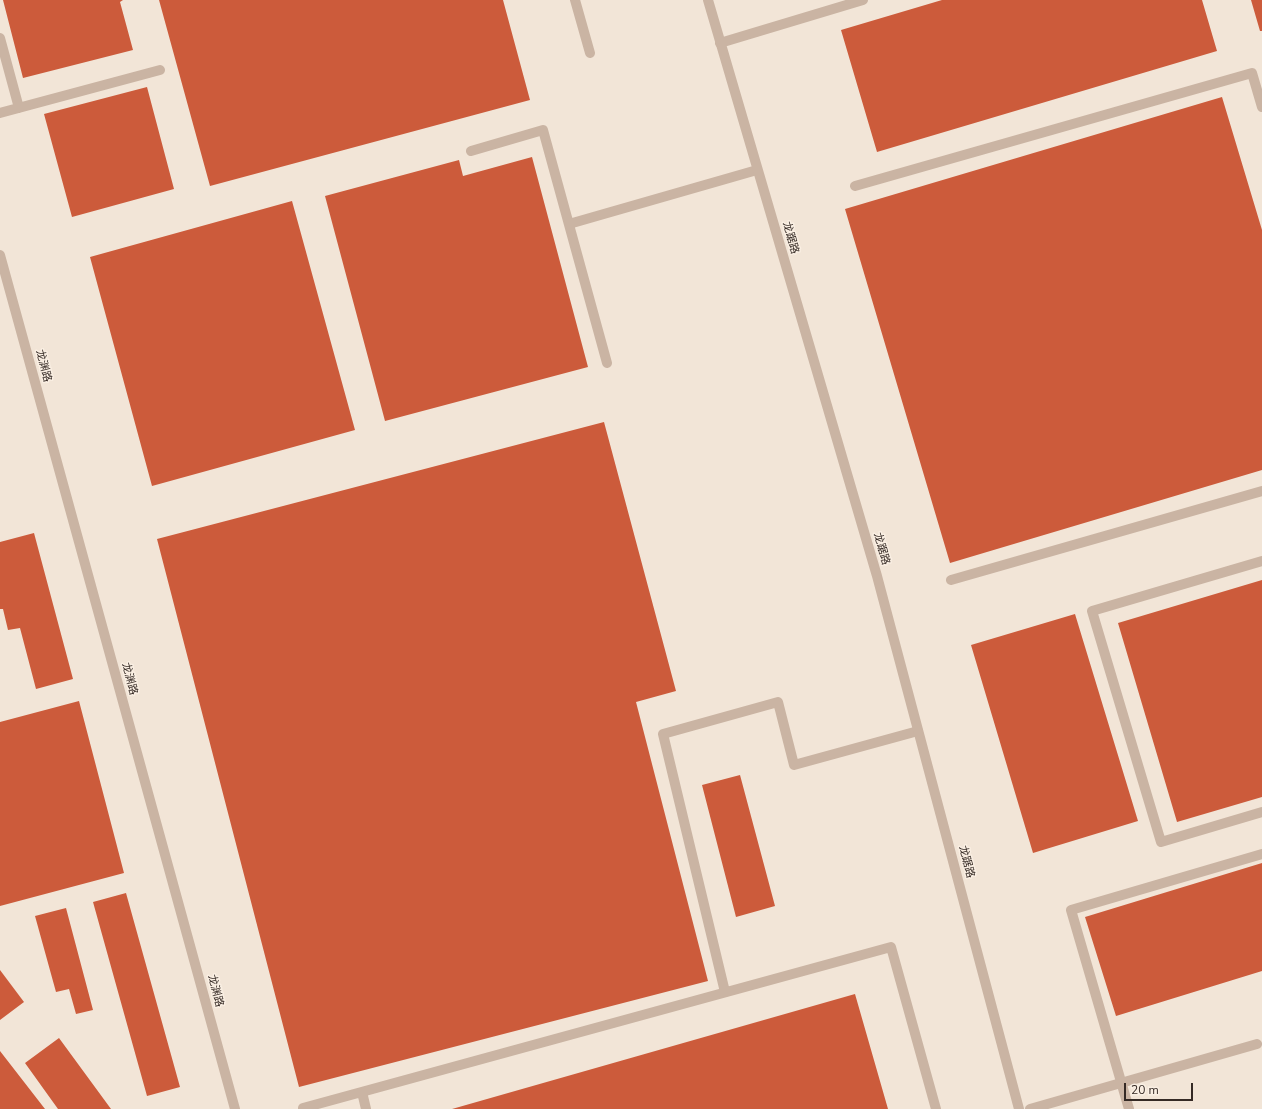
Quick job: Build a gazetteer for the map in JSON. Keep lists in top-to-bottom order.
{
  "streets": {
    "street": ["龙踞路", "龙渊路"]
  },
  "scale_bar": "20 m"
}
